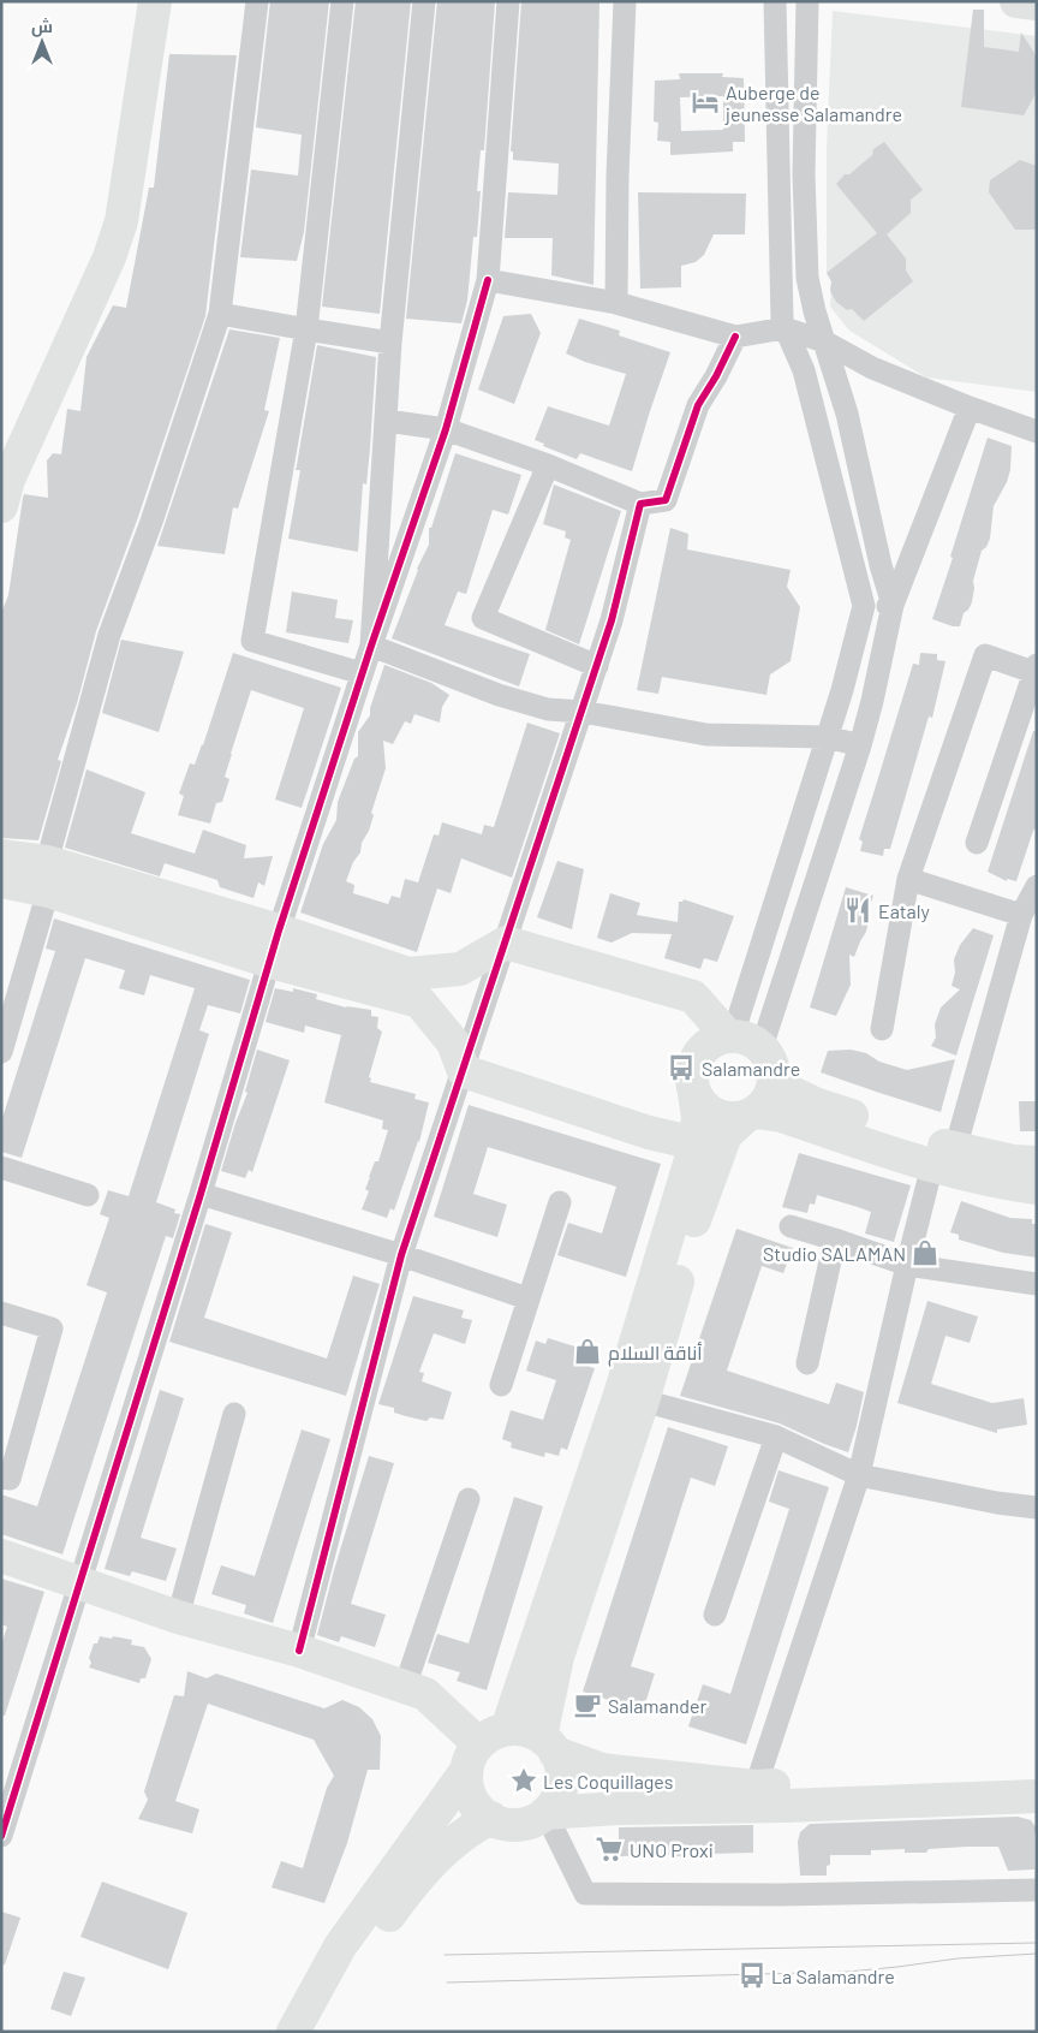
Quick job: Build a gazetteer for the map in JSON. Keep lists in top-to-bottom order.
{
  "places": {
    "hotel": ["Auberge de jeunesse Salamandre"],
    "restaurant": ["Eataly"],
    "bus stop": ["Salamandre", "La Salamandre"],
    "shop": ["Studio SALAMAN", "أناقة السلام"],
    "cafe": ["Salamander"],
    "place": ["Les Coquillages"],
    "supermarket": ["UNO Proxi"]
  },
  "north": "top"
}
